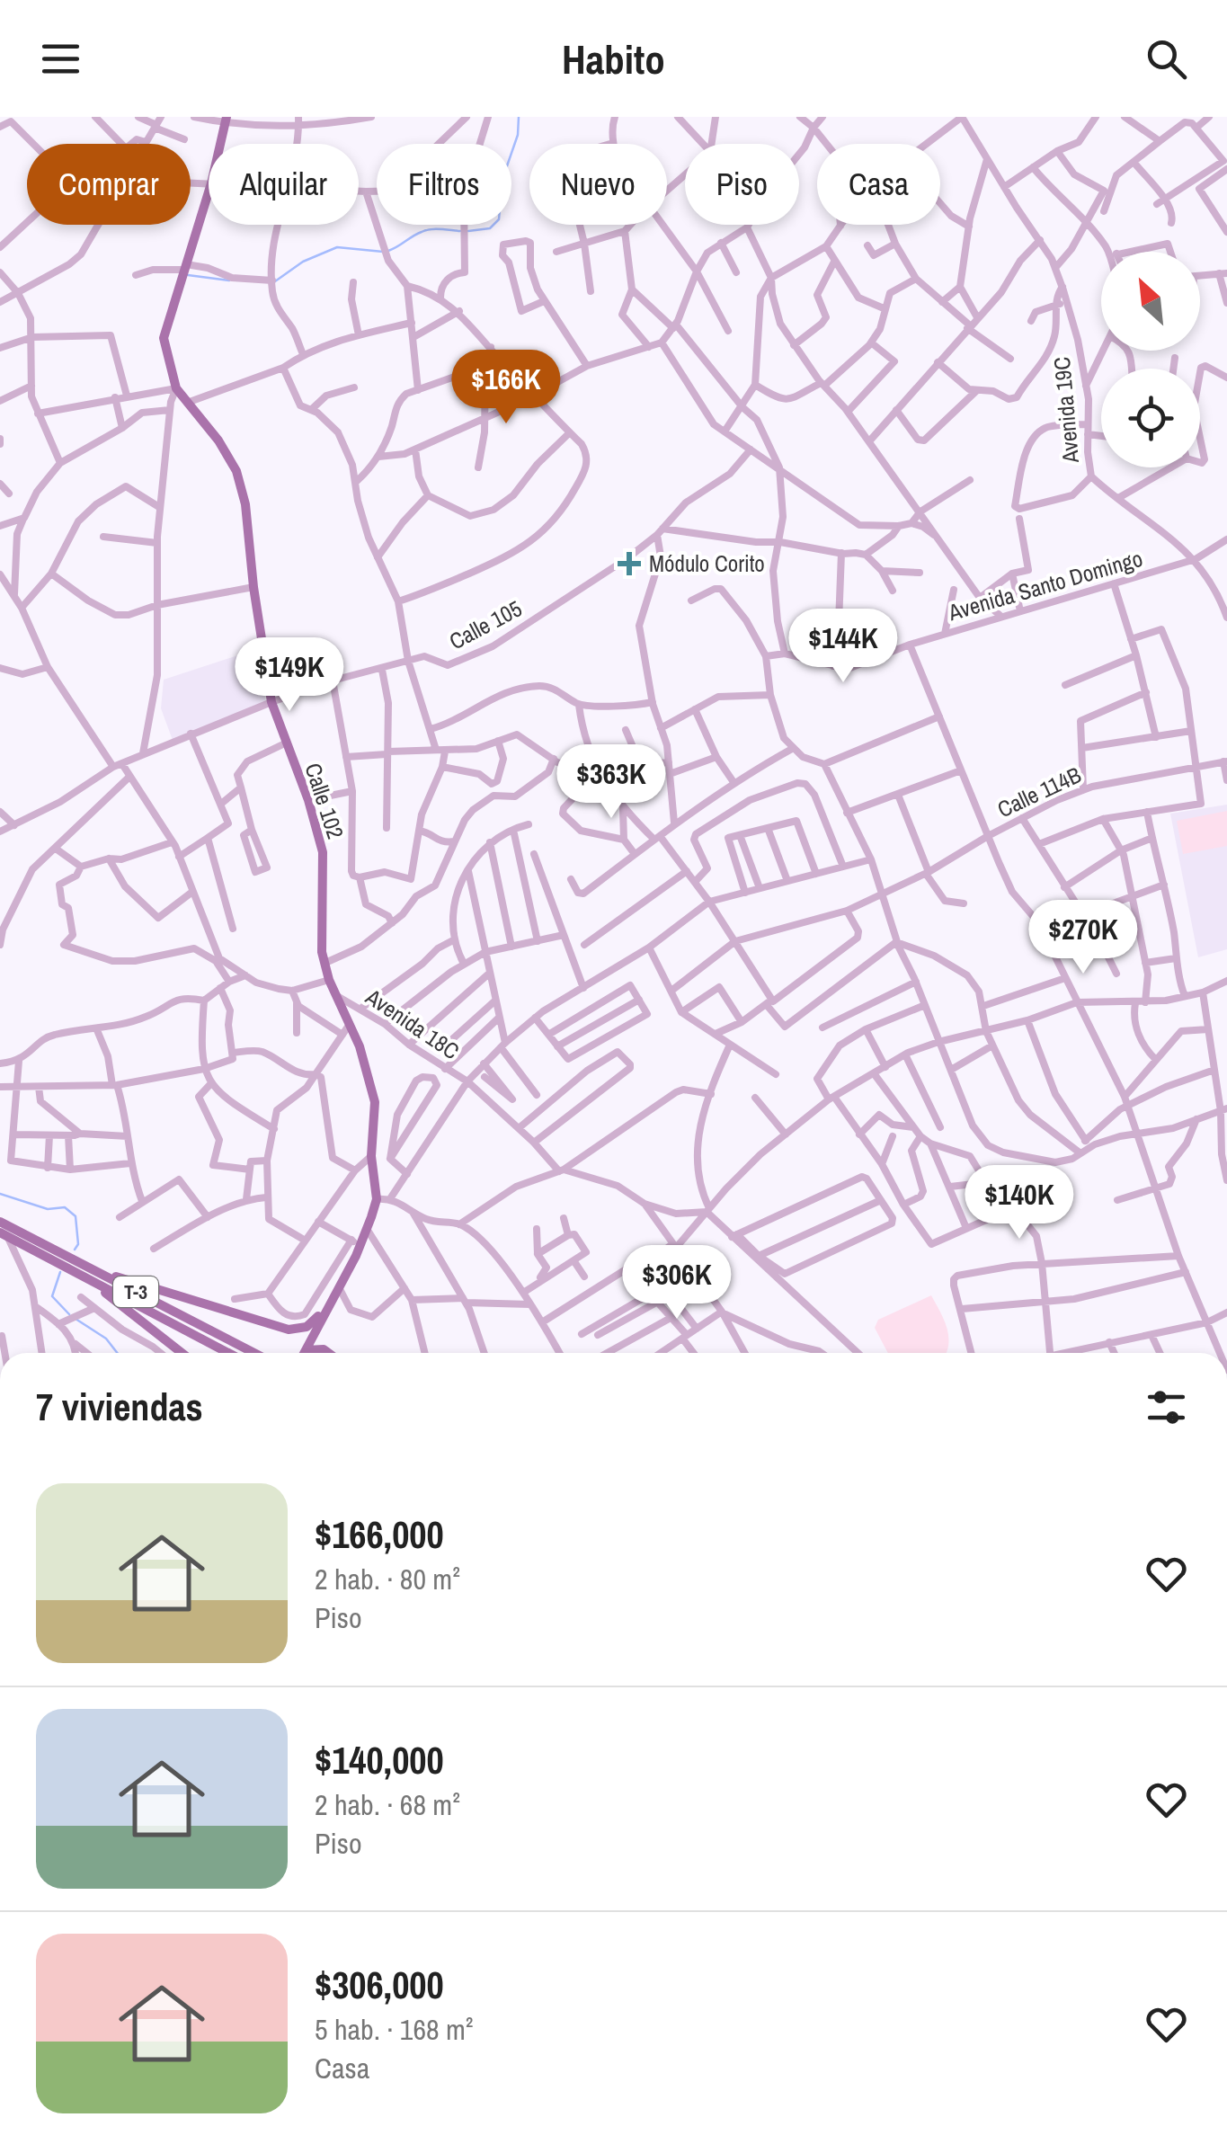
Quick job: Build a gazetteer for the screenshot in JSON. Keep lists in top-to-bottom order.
{
  "streets": {
    "main road": ["Calle 102", "T-3"],
    "street": [
      "Avenida 19C",
      "Avenida Santo Domingo",
      "Calle 105",
      "Calle 114B",
      "Avenida 18C"
    ]
  },
  "crossings": [
    ["Avenida 19C", "Avenida Santo Domingo"],
    ["Calle 105", "Calle 102"],
    ["Calle 102", "Avenida 18C"]
  ],
  "places": {
    "health": ["Módulo Corito"]
  },
  "north": "top left",
  "page": {
    "header": "Habito",
    "chip": [
      "Comprar",
      "Alquilar",
      "Filtros",
      "Nuevo",
      "Piso",
      "Casa"
    ],
    "price": [
      "$166K",
      "$144K",
      "$149K",
      "$363K",
      "$270K",
      "$140K",
      "$306K"
    ],
    "heading": "7 viviendas",
    "list": [
      {
        "name": "$166,000",
        "note": "2 hab. · 80 m² · Piso"
      },
      {
        "name": "$140,000",
        "note": "2 hab. · 68 m² · Piso"
      },
      {
        "name": "$306,000",
        "note": "5 hab. · 168 m² · Casa"
      }
    ]
  }
}
